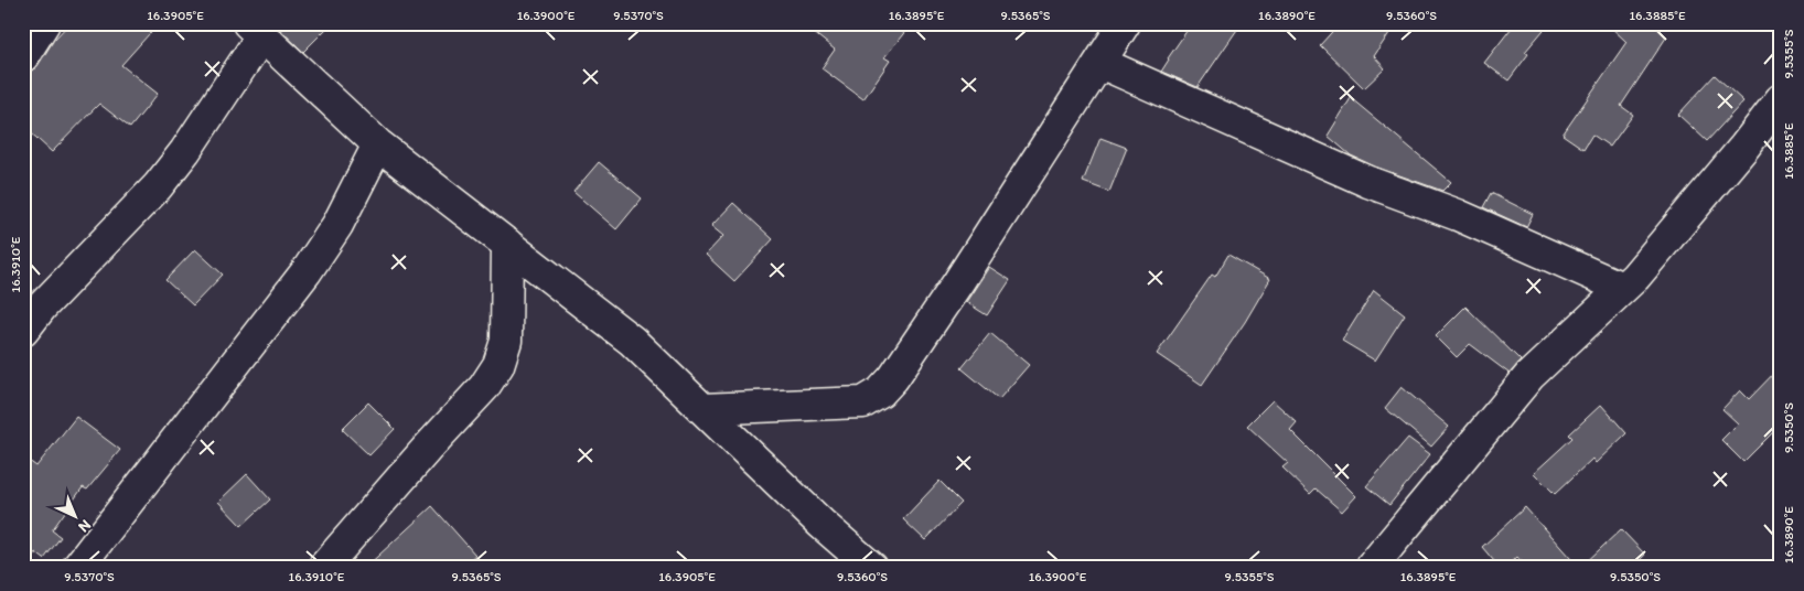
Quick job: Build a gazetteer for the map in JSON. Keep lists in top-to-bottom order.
{
  "north": "bottom right",
  "coordinates": [
    "16.3905°E",
    "16.3900°E",
    "9.5370°S",
    "16.3895°E",
    "9.5365°S",
    "16.3890°E",
    "9.5360°S",
    "16.3885°E",
    "9.5355°S",
    "16.3910°E",
    "9.5350°S"
  ]
}
